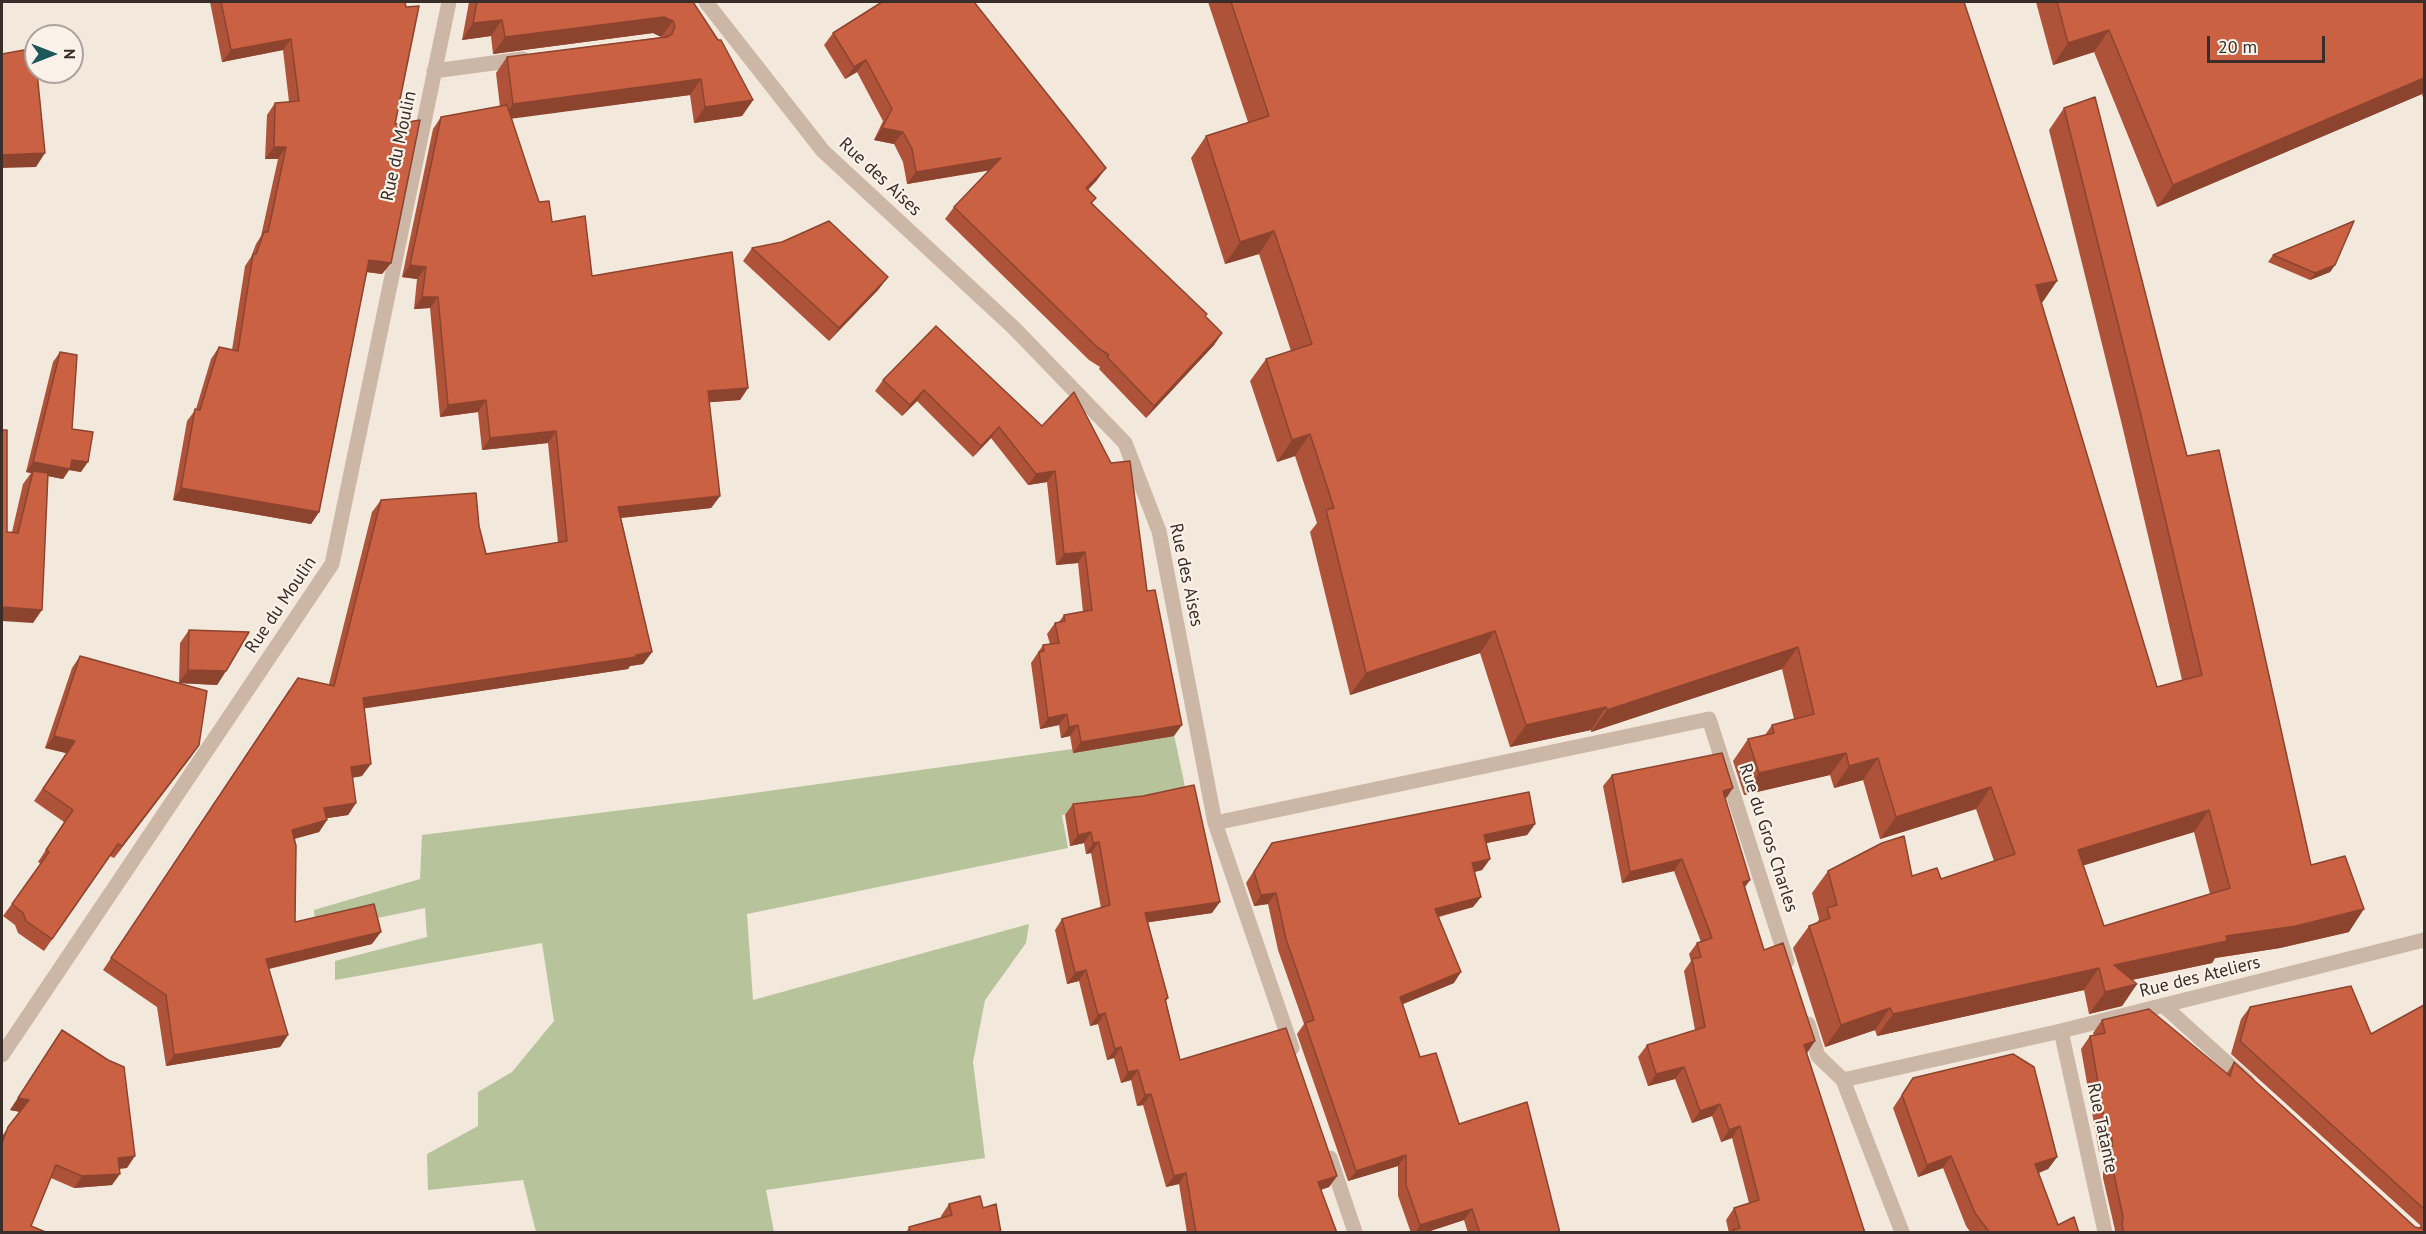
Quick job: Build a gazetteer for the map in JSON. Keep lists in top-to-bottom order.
{
  "streets": {
    "street": [
      "Rue du Moulin",
      "Rue des Aises",
      "Rue du Gros Charles",
      "Rue des Ateliers",
      "Rue Tatante"
    ]
  },
  "crossings": [
    ["Rue des Aises", "Rue du Gros Charles"],
    ["Rue des Ateliers", "Rue Tatante"]
  ],
  "scale_bar": "20 m",
  "north": "right"
}
